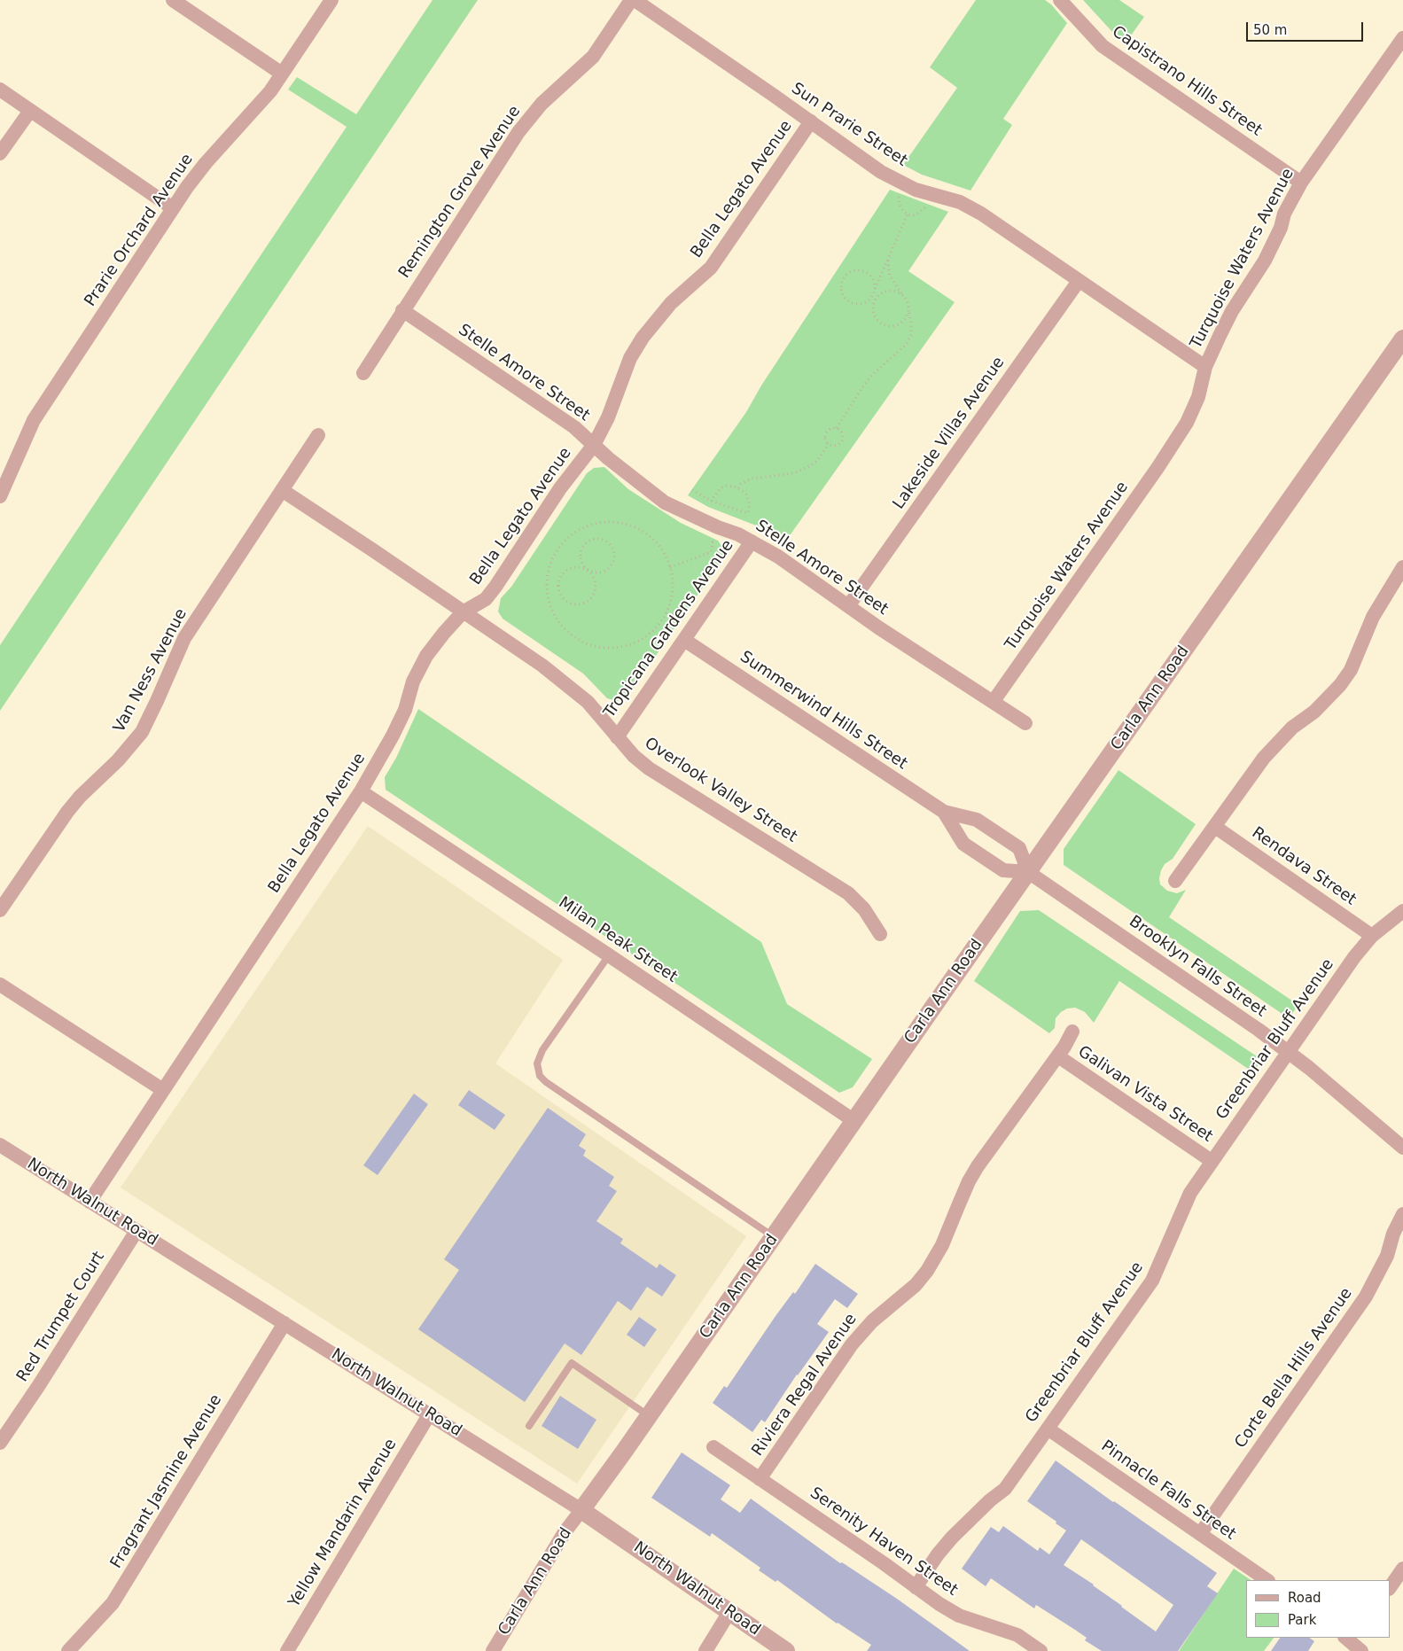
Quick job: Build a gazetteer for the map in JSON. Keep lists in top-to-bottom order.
{
  "streets": {
    "street": [
      "Capistrano Hills Street",
      "Sun Prarie Street",
      "Bella Legato Avenue",
      "Remington Grove Avenue",
      "Prarie Orchard Avenue",
      "Turquoise Waters Avenue",
      "Stelle Amore Street",
      "Lakeside Villas Avenue",
      "Tropicana Gardens Avenue",
      "Van Ness Avenue",
      "Carla Ann Road",
      "Summerwind Hills Street",
      "Overlook Valley Street",
      "Rendava Street",
      "Milan Peak Street",
      "Brooklyn Falls Street",
      "Greenbriar Bluff Avenue",
      "Galivan Vista Street",
      "North Walnut Road",
      "Red Trumpet Court",
      "Corte Bella Hills Avenue",
      "Riviera Regal Avenue",
      "Fragrant Jasmine Avenue",
      "Pinnacle Falls Street",
      "Yellow Mandarin Avenue",
      "Serenity Haven Street"
    ]
  },
  "crossings": [
    ["Capistrano Hills Street", "Turquoise Waters Avenue"],
    ["Sun Prarie Street", "Bella Legato Avenue"],
    ["Sun Prarie Street", "Turquoise Waters Avenue"],
    ["Sun Prarie Street", "Lakeside Villas Avenue"],
    ["Bella Legato Avenue", "Stelle Amore Street"],
    ["Bella Legato Avenue", "Overlook Valley Street"],
    ["Bella Legato Avenue", "Milan Peak Street"],
    ["Bella Legato Avenue", "North Walnut Road"],
    ["Remington Grove Avenue", "Stelle Amore Street"],
    ["Turquoise Waters Avenue", "Stelle Amore Street"],
    ["Stelle Amore Street", "Lakeside Villas Avenue"],
    ["Stelle Amore Street", "Tropicana Gardens Avenue"],
    ["Tropicana Gardens Avenue", "Summerwind Hills Street"],
    ["Tropicana Gardens Avenue", "Overlook Valley Street"],
    ["Van Ness Avenue", "Overlook Valley Street"],
    ["Carla Ann Road", "Summerwind Hills Street"],
    ["Carla Ann Road", "Milan Peak Street"],
    ["Carla Ann Road", "Brooklyn Falls Street"],
    ["Carla Ann Road", "North Walnut Road"],
    ["Summerwind Hills Street", "Brooklyn Falls Street"],
    ["Rendava Street", "Greenbriar Bluff Avenue"],
    ["Brooklyn Falls Street", "Greenbriar Bluff Avenue"],
    ["Greenbriar Bluff Avenue", "Galivan Vista Street"],
    ["Greenbriar Bluff Avenue", "Pinnacle Falls Street"],
    ["Greenbriar Bluff Avenue", "Serenity Haven Street"],
    ["Galivan Vista Street", "Riviera Regal Avenue"],
    ["North Walnut Road", "Red Trumpet Court"],
    ["North Walnut Road", "Fragrant Jasmine Avenue"],
    ["North Walnut Road", "Yellow Mandarin Avenue"],
    ["Corte Bella Hills Avenue", "Pinnacle Falls Street"],
    ["Riviera Regal Avenue", "Serenity Haven Street"]
  ],
  "legend": ["Road", "Park"],
  "scale_bar": "50 m"
}
